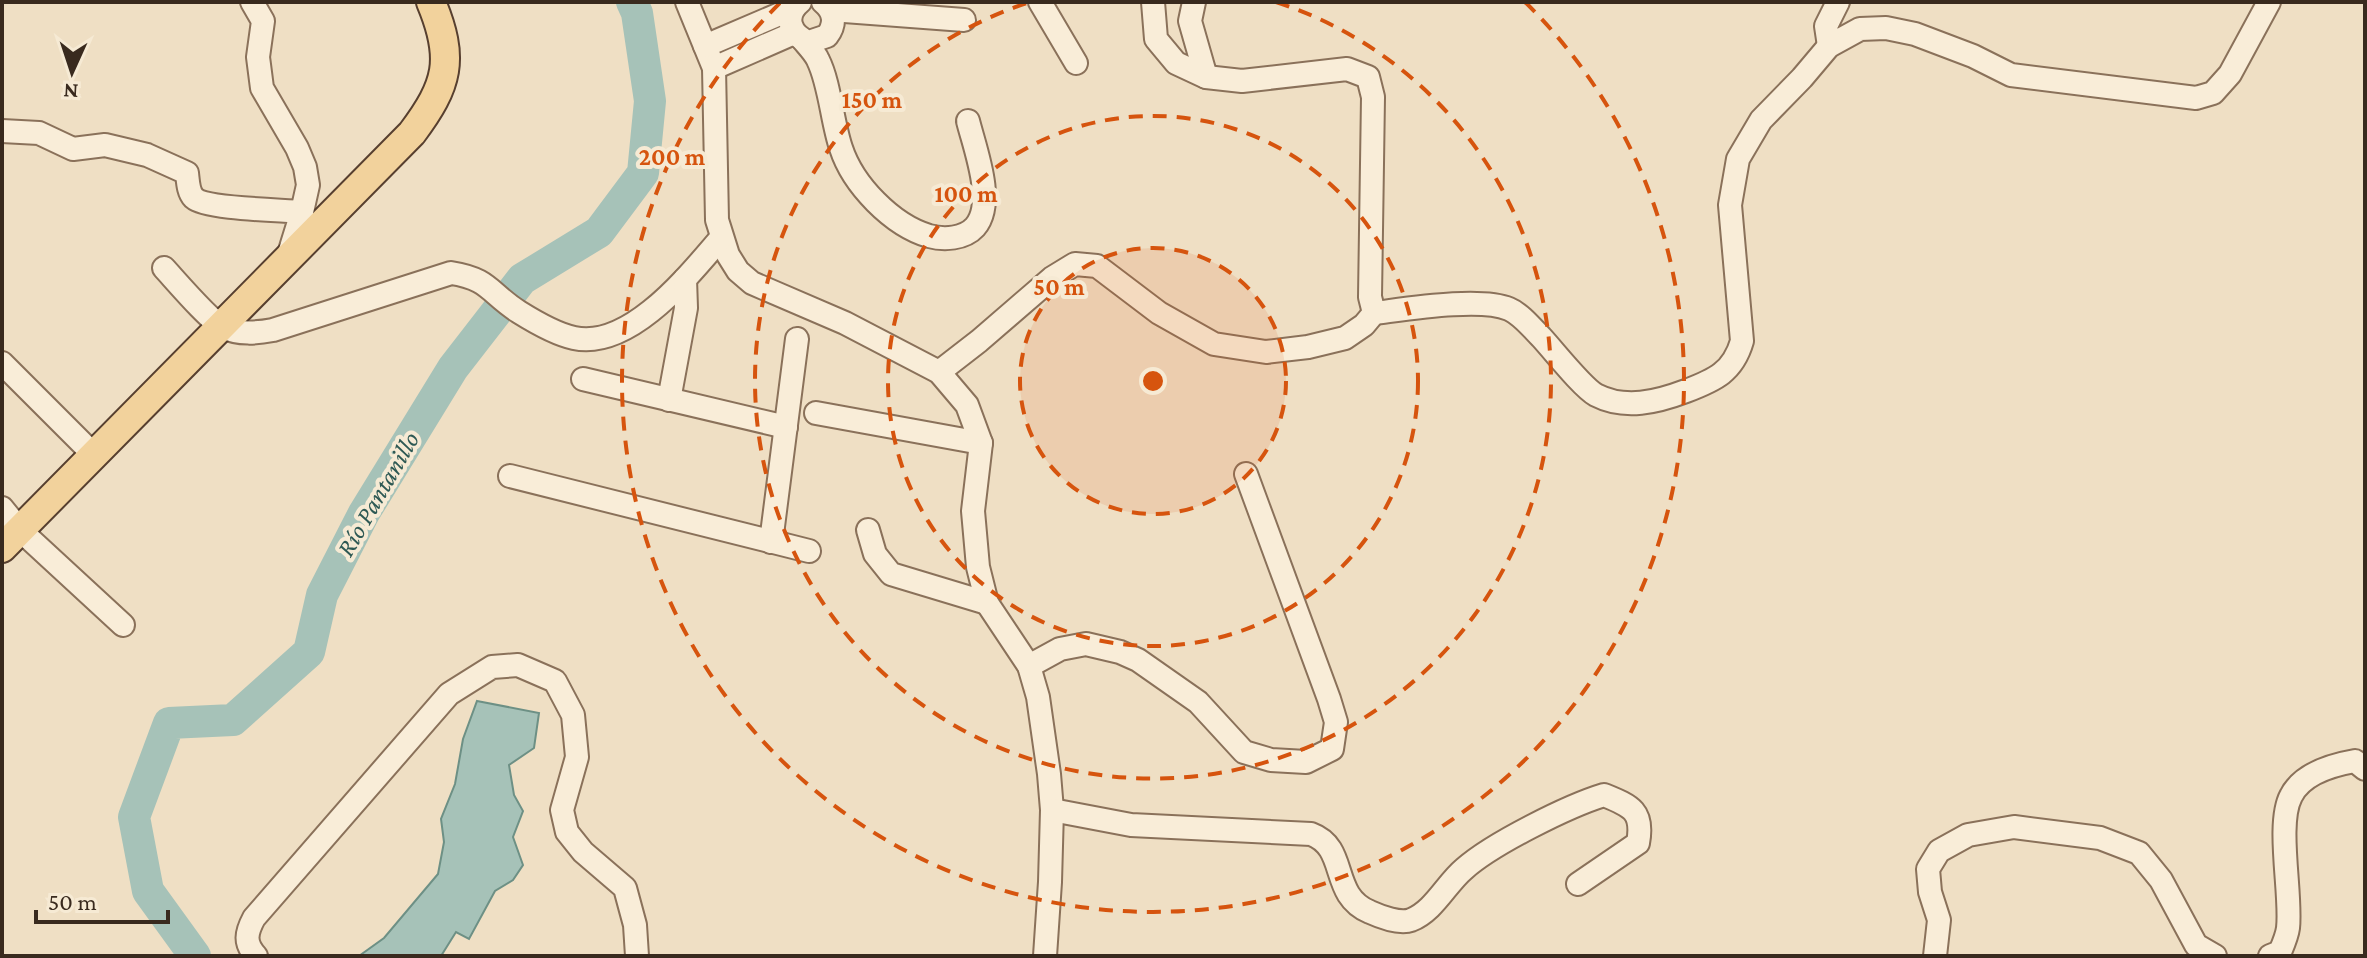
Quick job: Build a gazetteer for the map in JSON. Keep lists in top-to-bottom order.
{
  "water": ["Río Pantanillo"],
  "scale_bar": "50 m",
  "north": "bottom",
  "rings": [
    "150 m",
    "200 m",
    "100 m",
    "50 m"
  ]
}
